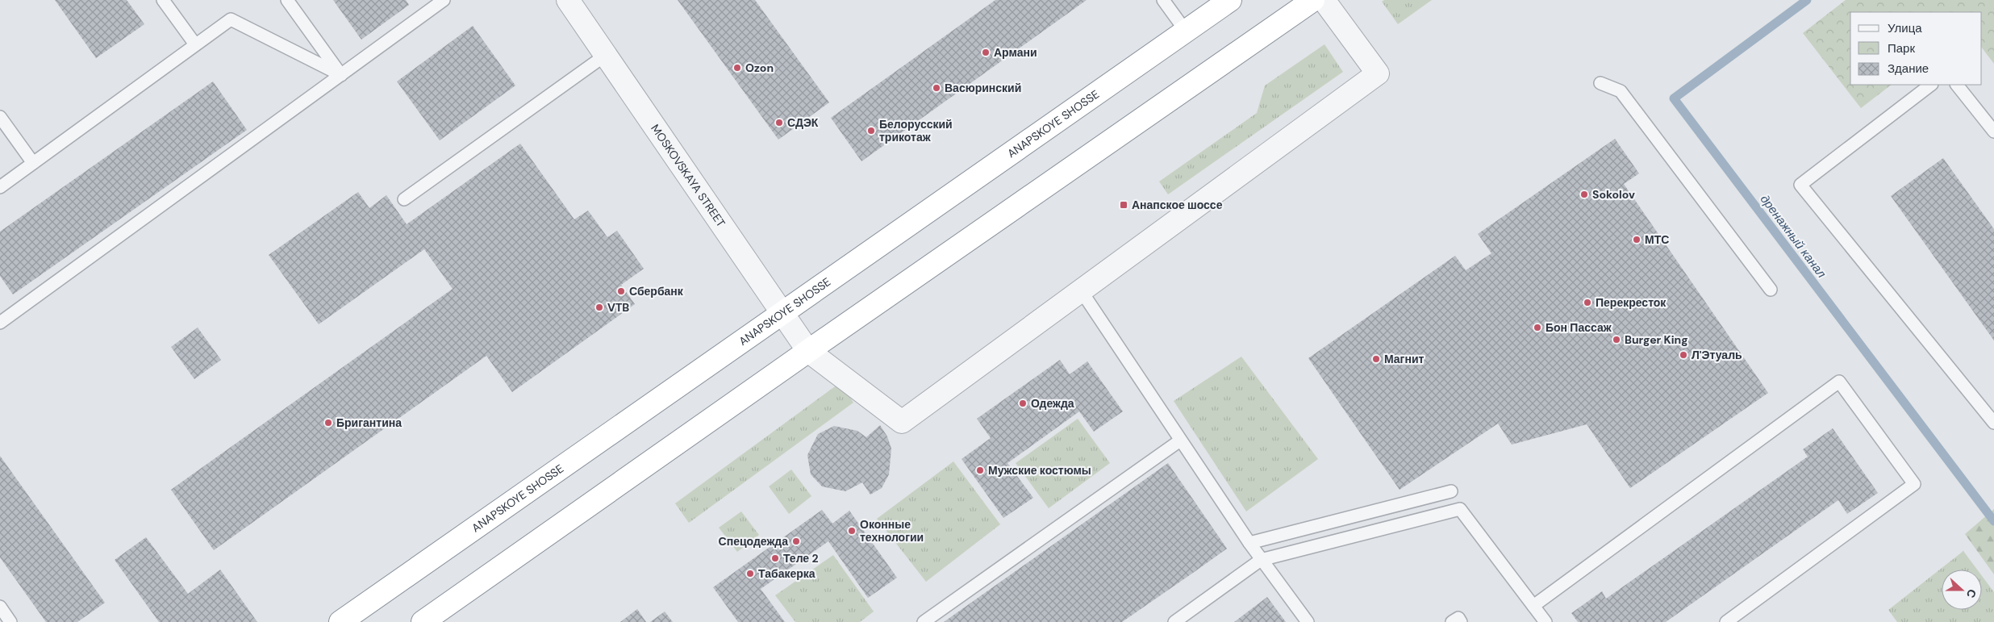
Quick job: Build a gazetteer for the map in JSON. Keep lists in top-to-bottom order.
{
  "streets": {
    "highway": ["ANAPSKOYE SHOSSE"],
    "street": ["MOSKOVSKAYA STREET"]
  },
  "crossings": [
    ["ANAPSKOYE SHOSSE", "MOSKOVSKAYA STREET"]
  ],
  "water": ["дренажный канал"],
  "places": {
    "other": [
      "Армани",
      "Ozon",
      "Васюринский",
      "СДЭК",
      "Белорусский трикотаж",
      "Sokolov",
      "МТС",
      "Сбербанк",
      "Перекресток",
      "VTB",
      "Бон Пассаж",
      "Burger King",
      "Л'Этуаль",
      "Магнит",
      "Одежда",
      "Бригантина",
      "Мужские костюмы",
      "Оконные технологии",
      "Спецодежда",
      "Теле 2",
      "Табакерка"
    ],
    "transit": ["Анапское шоссе"]
  },
  "legend": ["Улица", "Парк", "Здание"],
  "north": "right"
}
